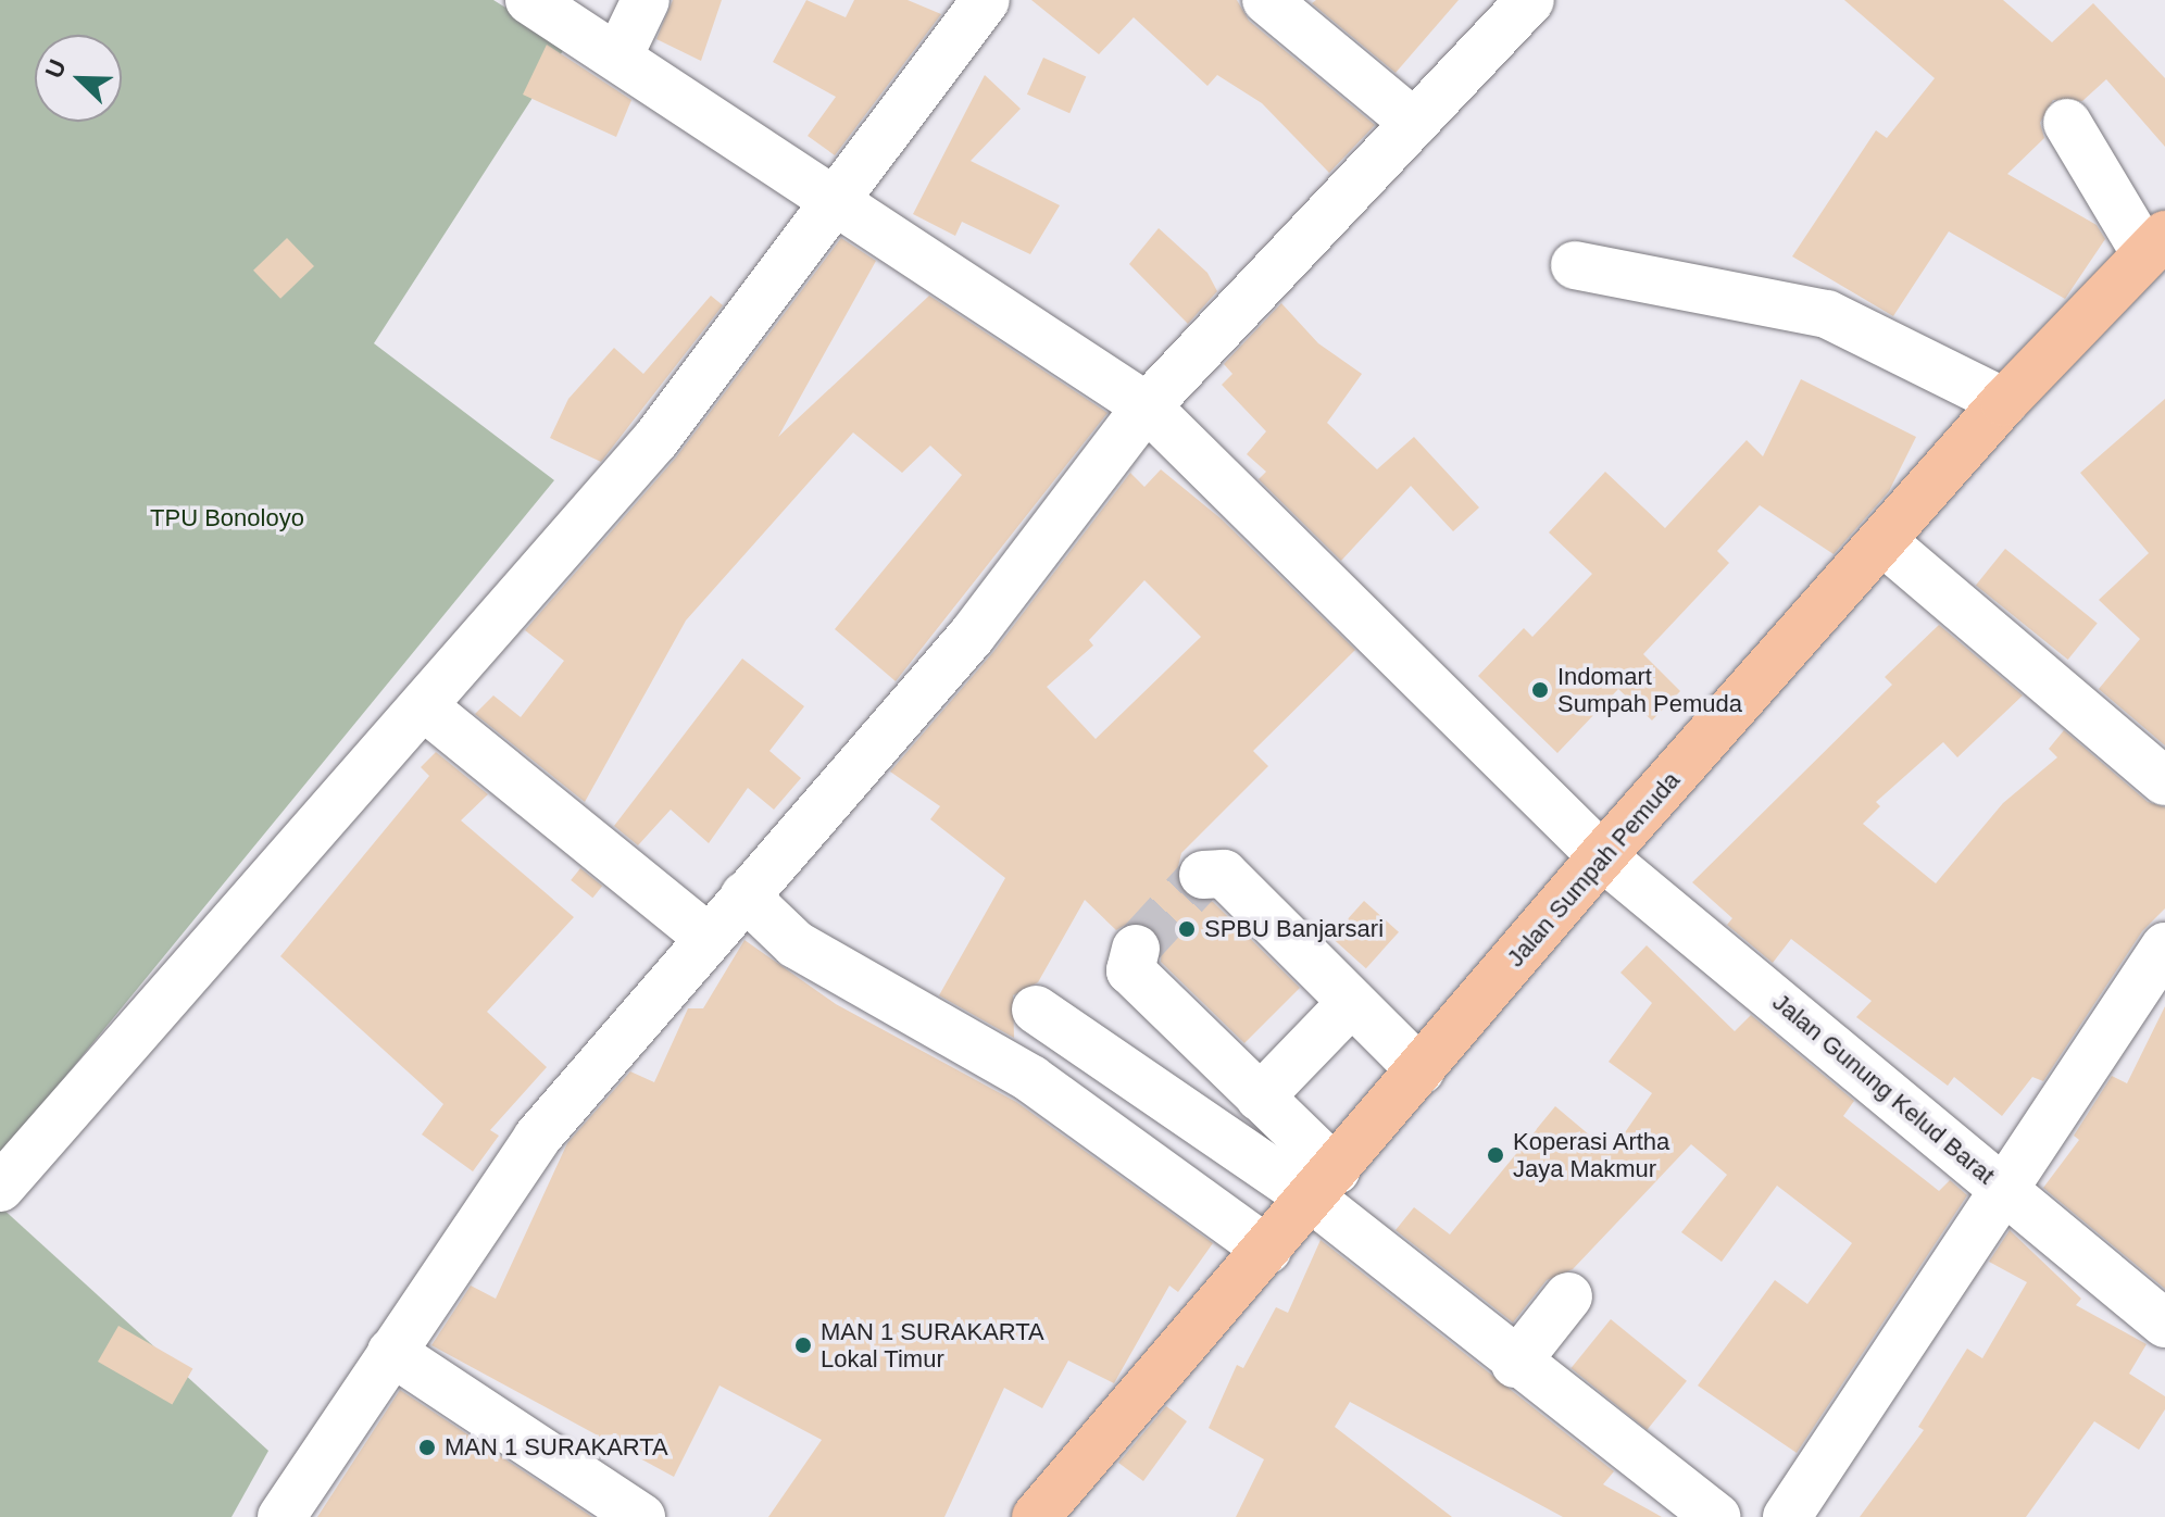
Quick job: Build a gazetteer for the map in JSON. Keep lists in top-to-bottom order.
{
  "streets": {
    "highway": ["Jalan Sumpah Pemuda"],
    "street": ["Jalan Gunung Kelud Barat"]
  },
  "crossings": [
    ["Jalan Sumpah Pemuda", "Jalan Gunung Kelud Barat"]
  ],
  "parks": ["TPU Bonoloyo"],
  "places": [
    "Indomart Sumpah Pemuda",
    "SPBU Banjarsari",
    "Koperasi Artha Jaya Makmur",
    "MAN 1 SURAKARTA Lokal Timur",
    "MAN 1 SURAKARTA"
  ],
  "north": "top left"
}
